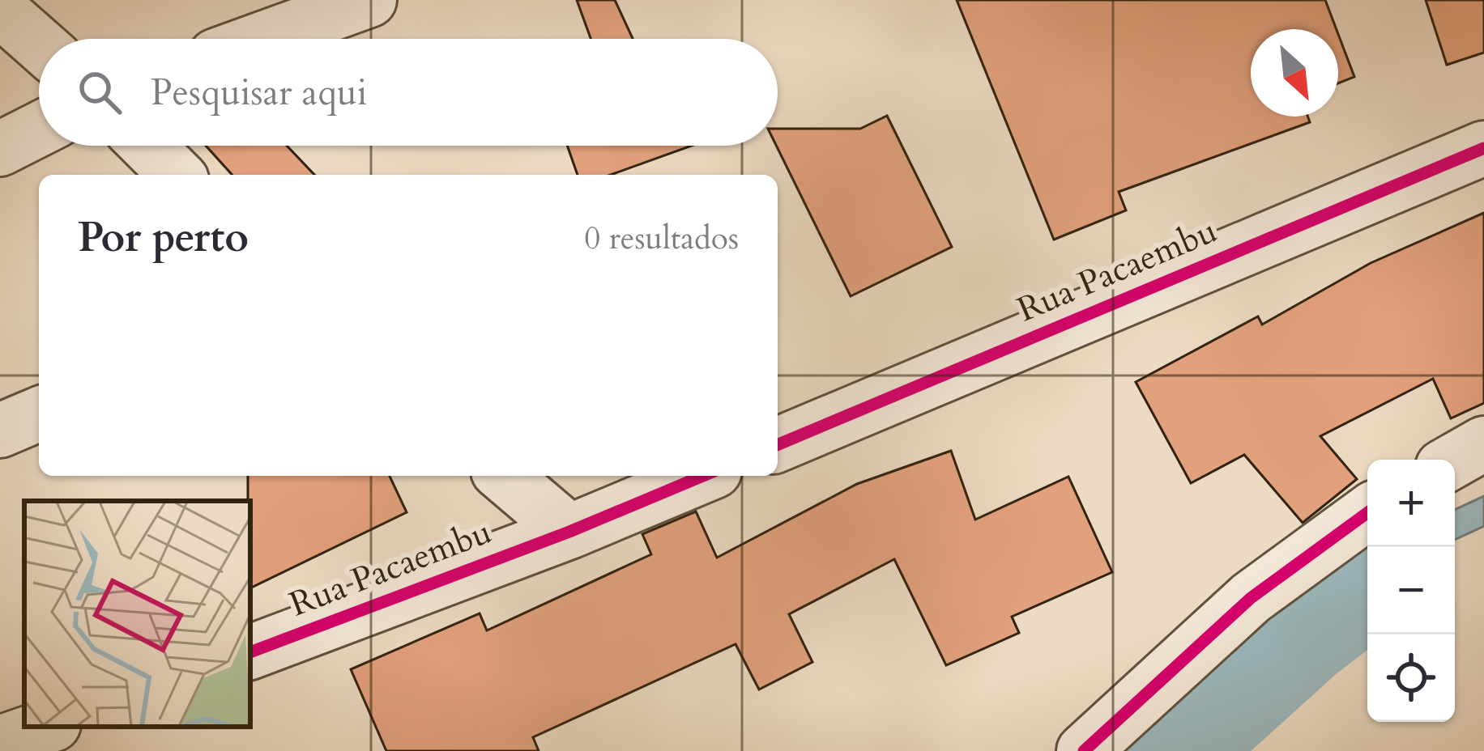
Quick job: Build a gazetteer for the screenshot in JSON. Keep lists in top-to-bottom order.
{
  "streets": {
    "street": ["Rua Pacaembu"]
  },
  "north": "bottom right",
  "page": {
    "search": "Pesquisar aqui",
    "heading": ["Por perto", "0 resultados"],
    "map_buttons": ["+", "−"]
  }
}
